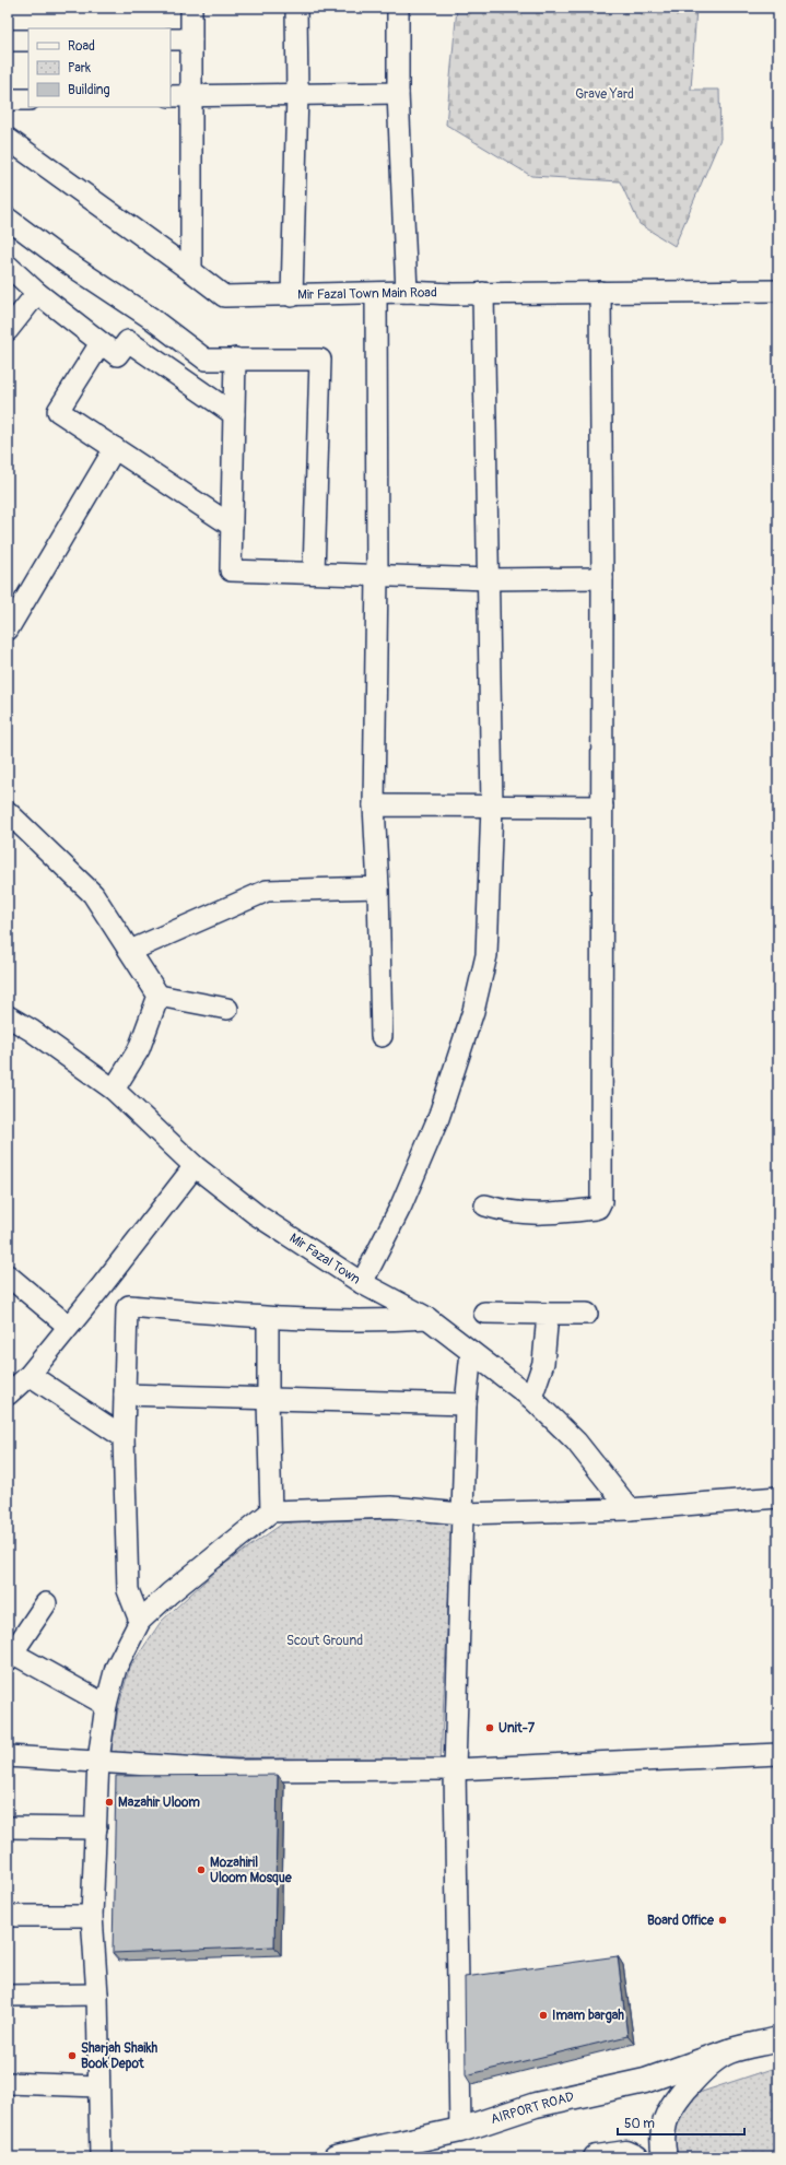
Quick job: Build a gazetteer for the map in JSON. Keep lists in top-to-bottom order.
{
  "streets": {
    "main road": ["AIRPORT ROAD"],
    "street": ["Mir Fazal Town Main Road", "Mir Fazal Town"]
  },
  "parks": ["Grave Yard", "Scout Ground"],
  "places": [
    "Unit-7",
    "Mazahir Uloom",
    "Mozahiril Uloom Mosque",
    "Board Office",
    "Imam bargah",
    "Sharjah Shaikh Book Depot"
  ],
  "legend": ["Road", "Park", "Building"],
  "scale_bar": "50 m"
}
